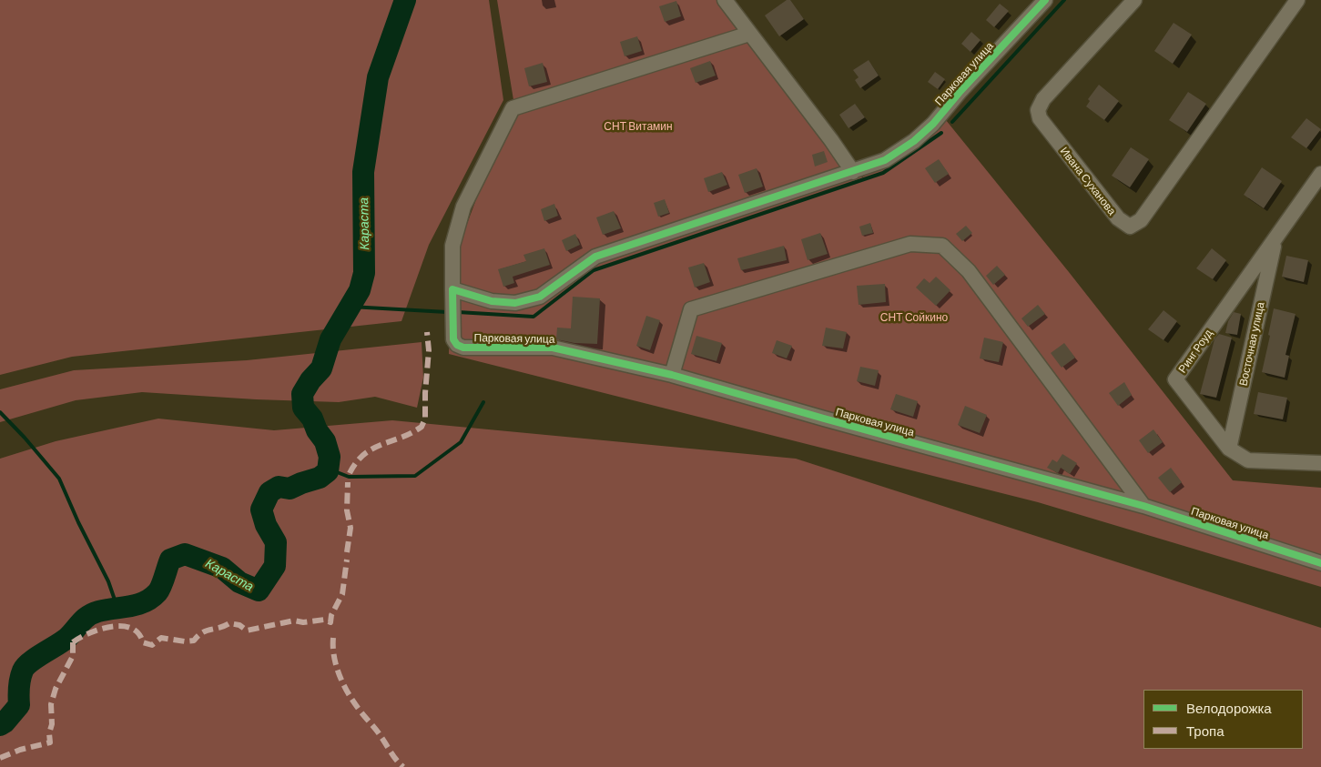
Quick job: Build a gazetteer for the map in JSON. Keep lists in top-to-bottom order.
{
  "streets": {
    "street": [
      "Парковая улица",
      "Ивана Суханова",
      "Восточная улица",
      "Ринг Роуд"
    ]
  },
  "crossings": [
    ["Восточная улица", "Ринг Роуд"]
  ],
  "water": ["Караста"],
  "parks": ["СНТ Витамин", "СНТ Сойкино"],
  "legend": ["Велодорожка", "Тропа"]
}
